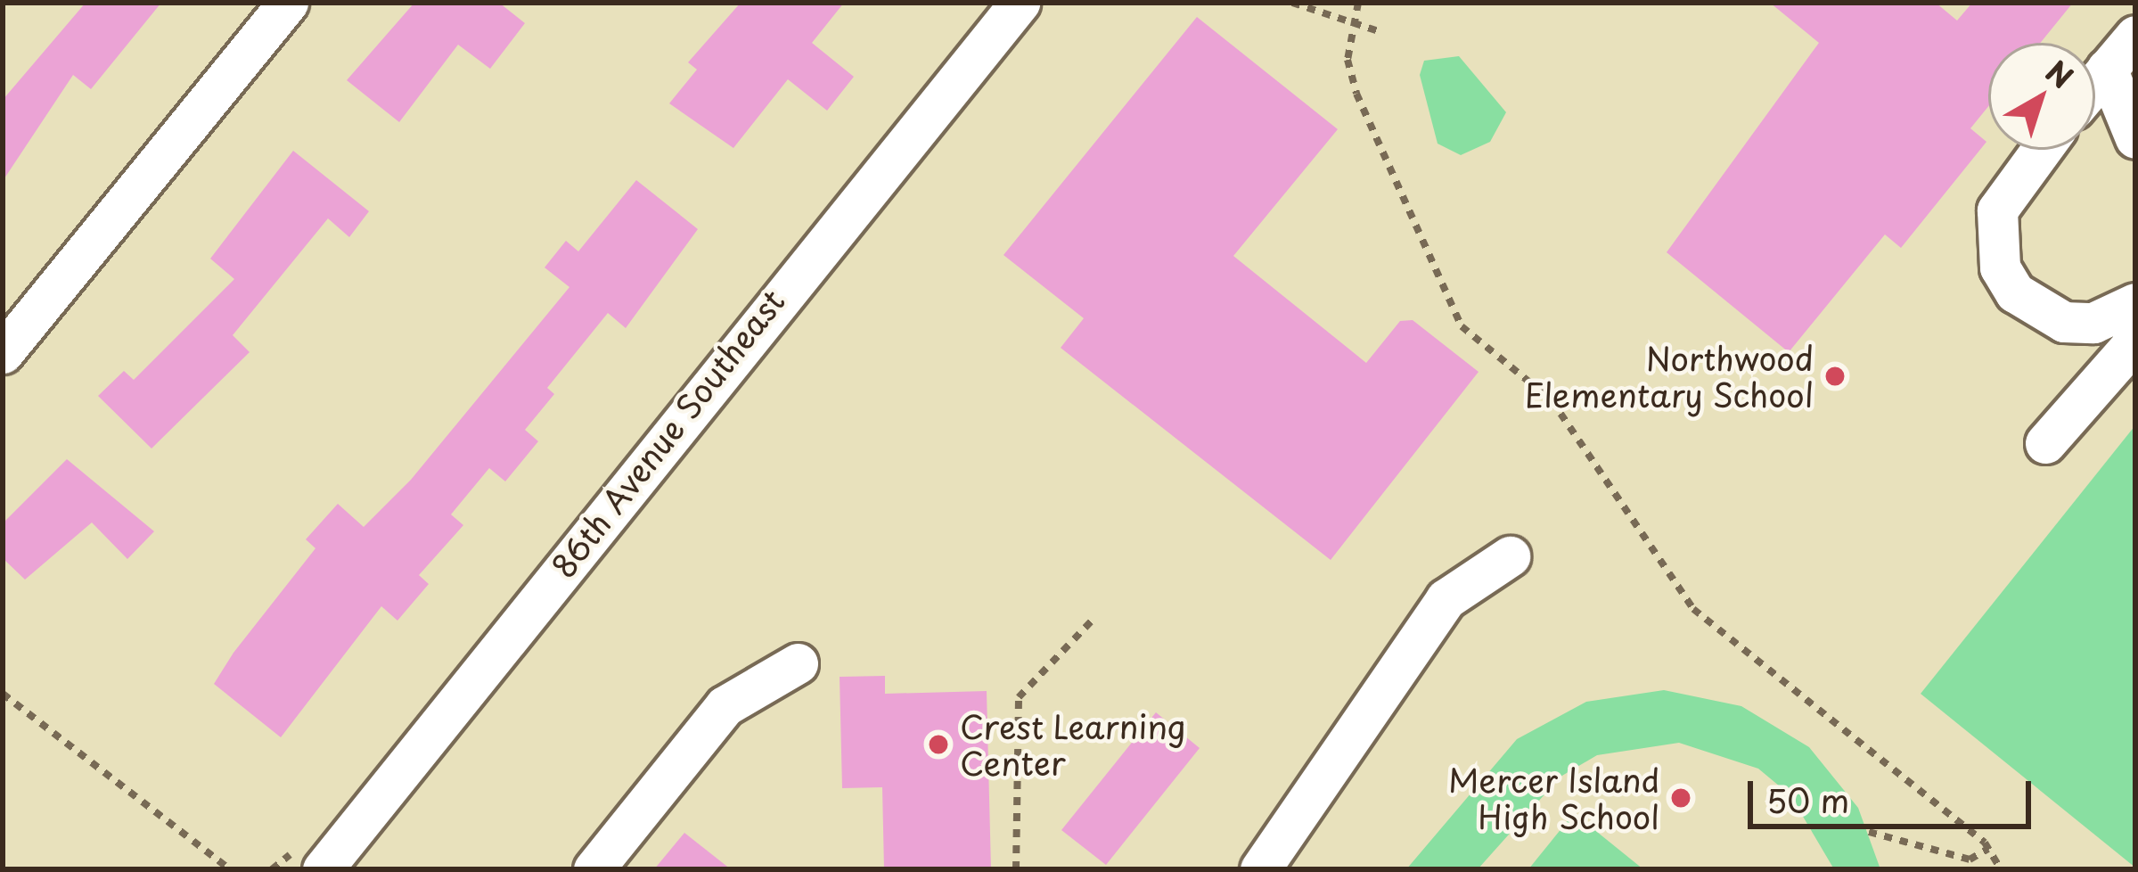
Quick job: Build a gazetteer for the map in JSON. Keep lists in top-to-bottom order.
{
  "streets": {
    "street": ["86th Avenue Southeast"]
  },
  "places": ["Northwood Elementary School", "Crest Learning Center", "Mercer Island High School"],
  "scale_bar": "50 m",
  "north": "top right"
}
